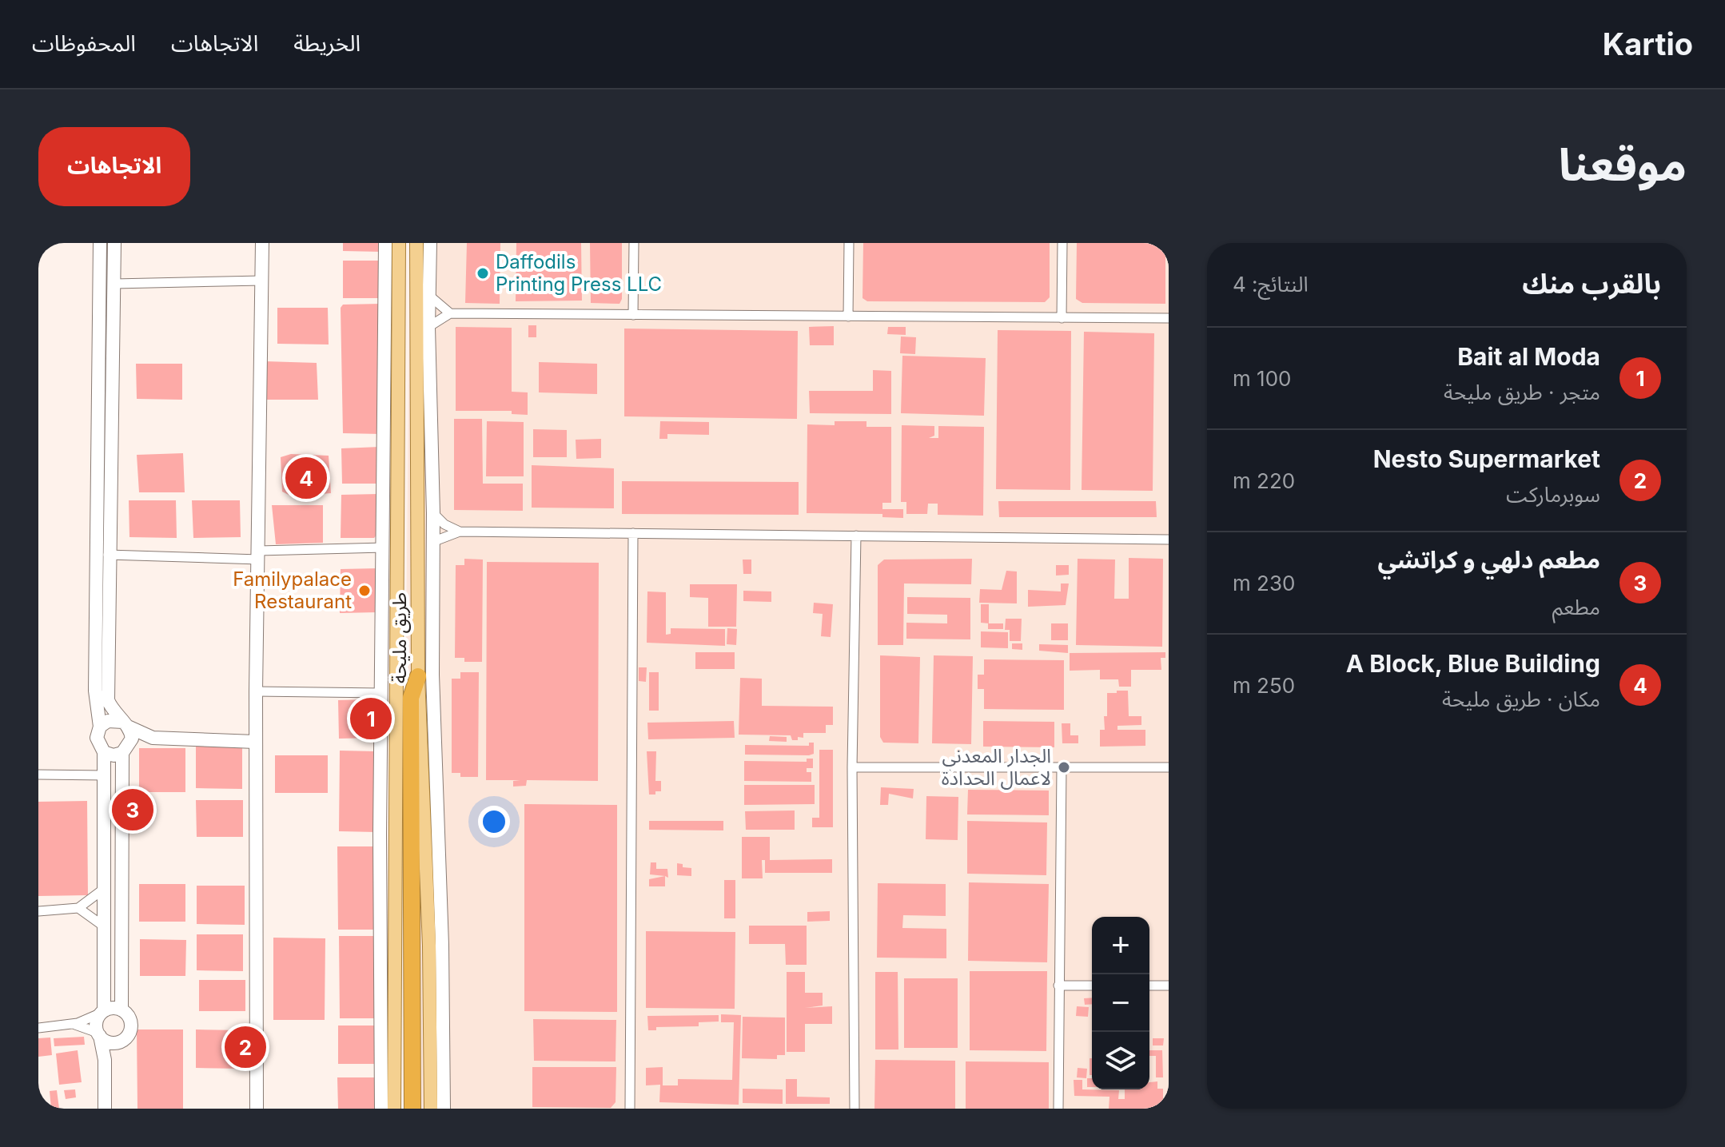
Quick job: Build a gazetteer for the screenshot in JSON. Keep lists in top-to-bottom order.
{
  "streets": {
    "main road": ["طريق مليحة"]
  },
  "places": ["Daffodils Printing Press LLC", "Familypalace Restaurant", "الجدار المعدني لاعمال الحدادة"],
  "page": {
    "header": "Kartio",
    "nav": ["الخريطة", "الاتجاهات", "المحفوظات"],
    "title": "موقعنا",
    "buttons": "الاتجاهات",
    "heading": ["بالقرب منك", "النتائج: 4"],
    "list": [
      {
        "mark": "1",
        "name": "Bait al Moda",
        "note": "متجر · طريق مليحة",
        "value": "100 m"
      },
      {
        "mark": "2",
        "name": "Nesto Supermarket",
        "note": "سوبرماركت",
        "value": "220 m"
      },
      {
        "mark": "3",
        "name": "مطعم دلهي و كراتشي",
        "note": "مطعم",
        "value": "230 m"
      },
      {
        "mark": "4",
        "name": "A Block, Blue Building",
        "note": "مكان · طريق مليحة",
        "value": "250 m"
      }
    ],
    "pins": [
      "4",
      "1",
      "3",
      "2"
    ],
    "map_buttons": ["+", "−"]
  }
}
